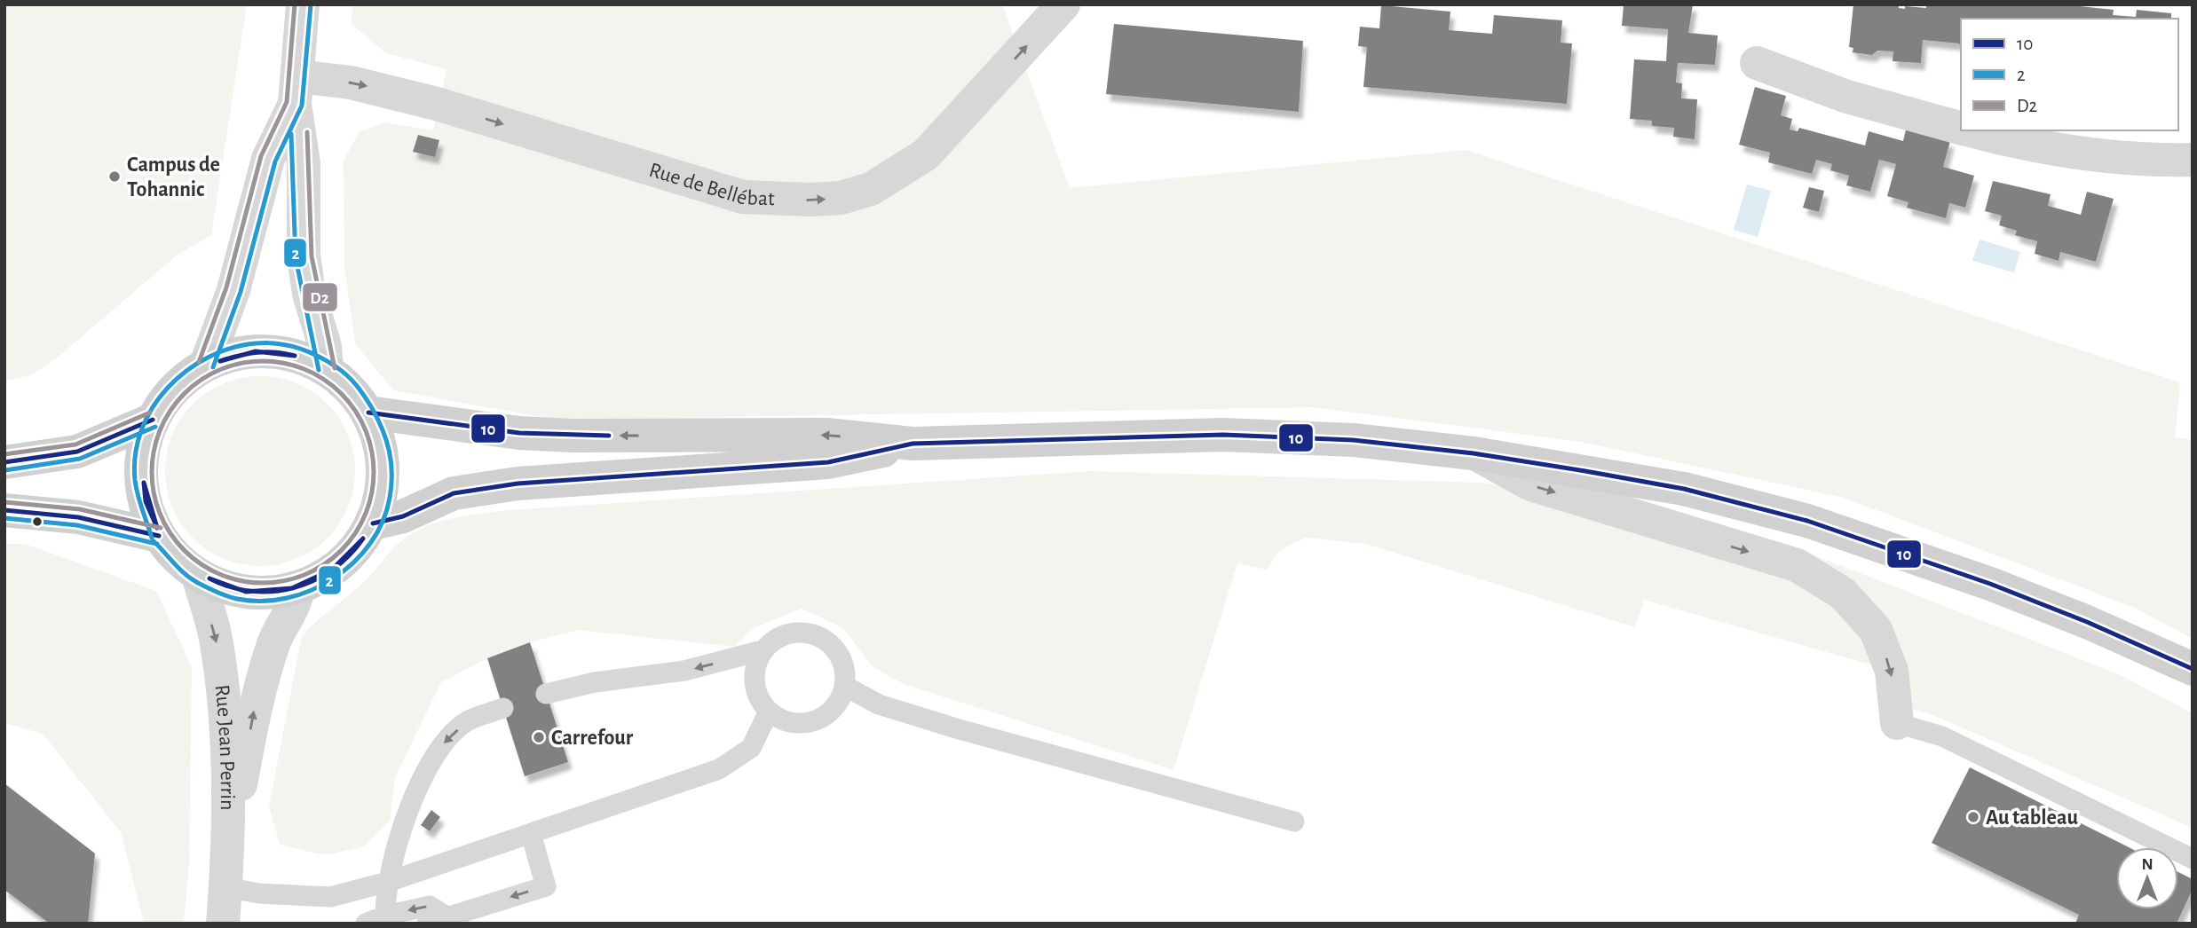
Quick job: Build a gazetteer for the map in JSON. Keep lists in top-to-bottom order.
{
  "streets": {
    "street": ["Rue de Bellébat", "Rue Jean Perrin"]
  },
  "one_way": ["Rue de Bellébat"],
  "places": ["Campus de Tohannic", "Carrefour", "Au tableau"],
  "lines": ["transit line D2", "transit line 2", "transit line 10"],
  "legend": ["10", "2", "D2"],
  "north": "top"
}
